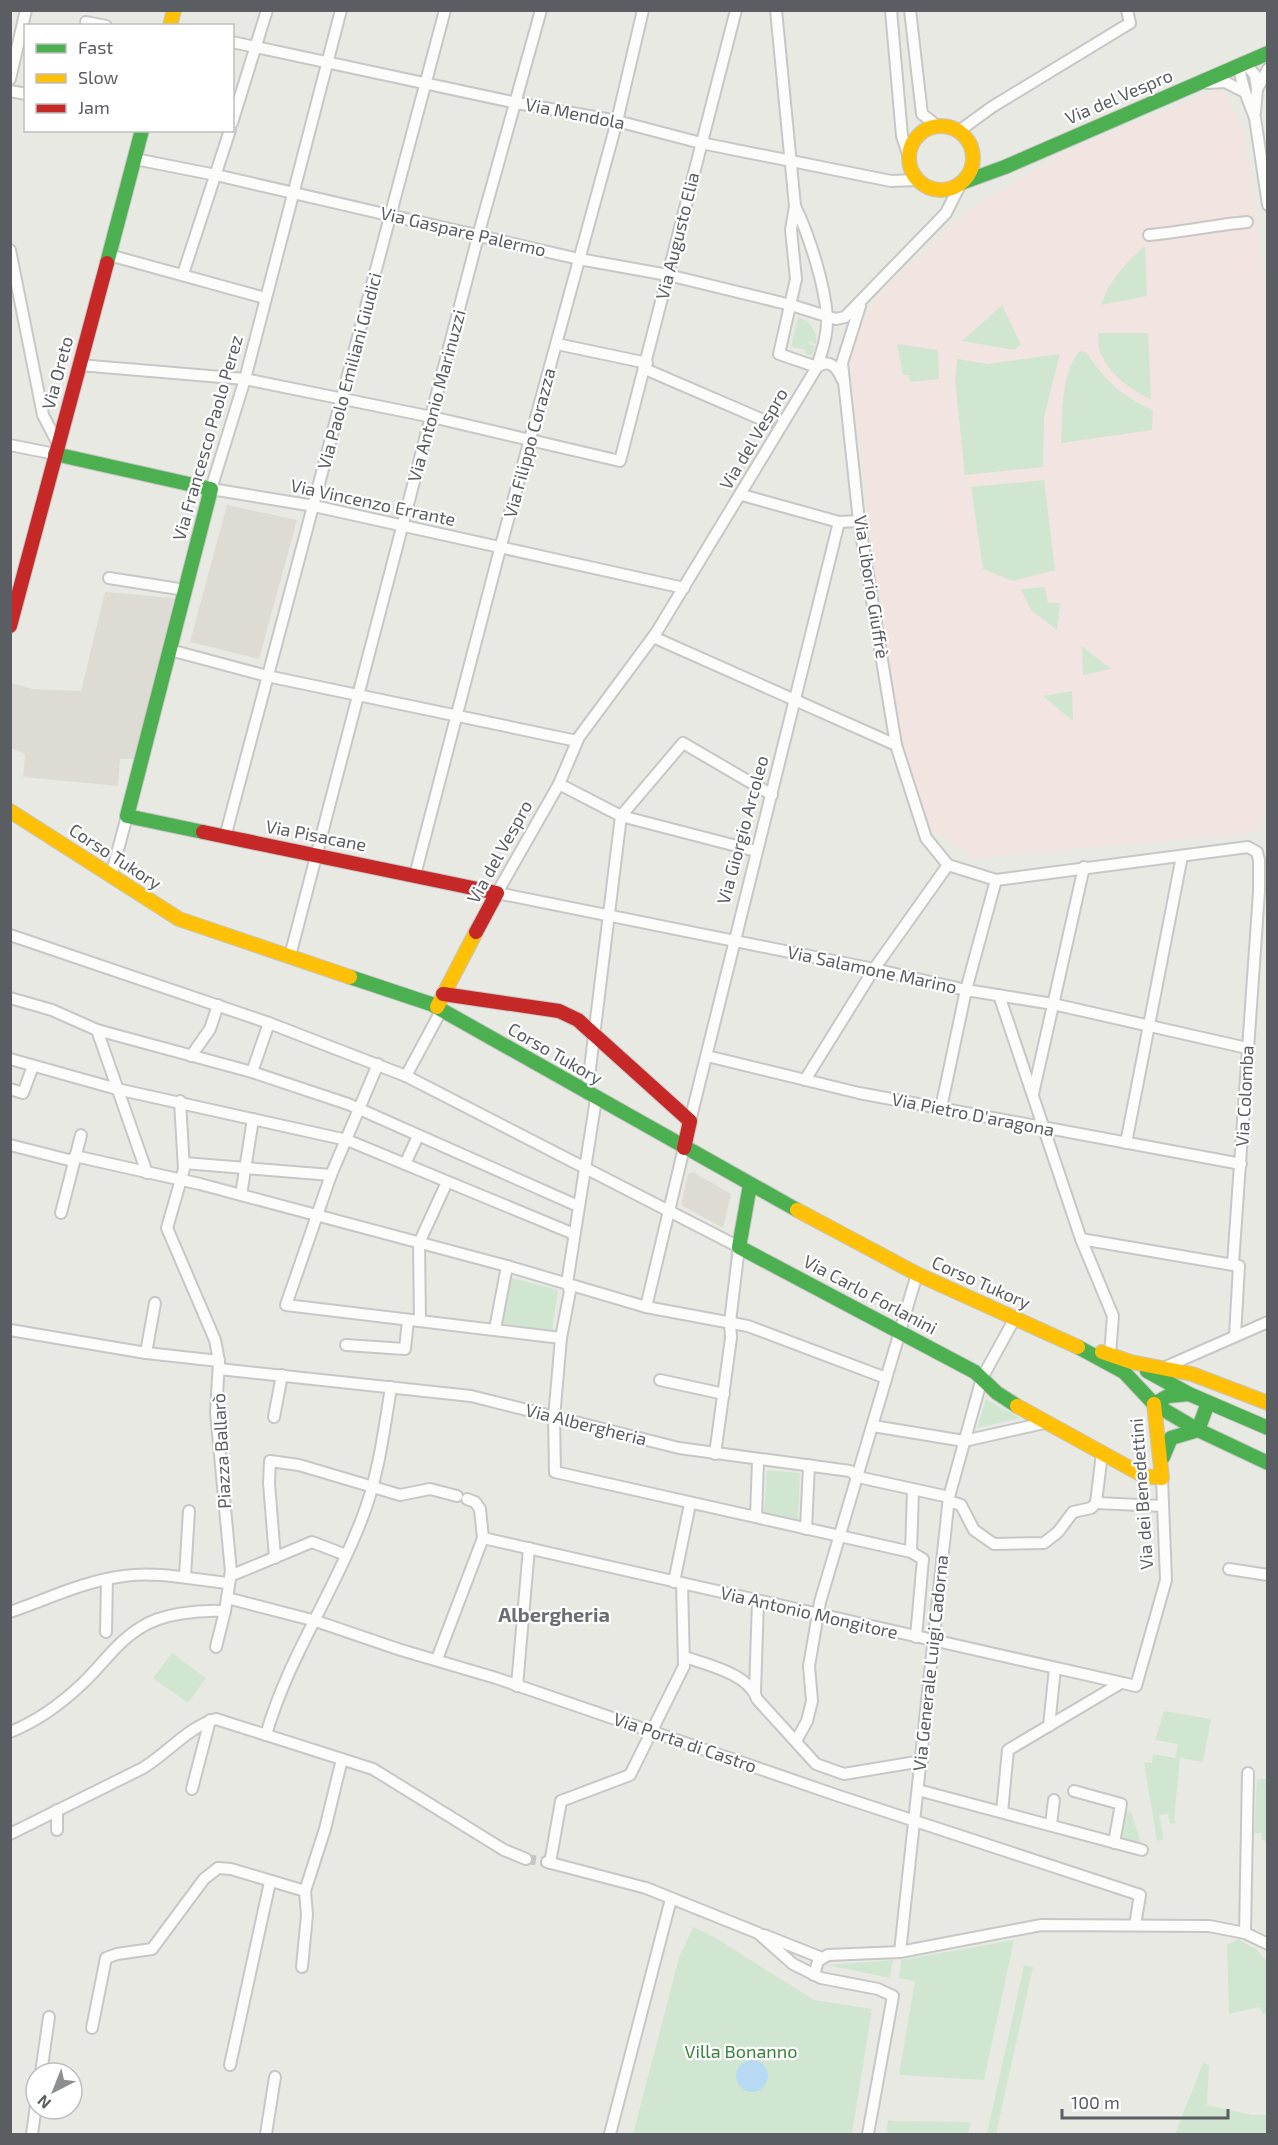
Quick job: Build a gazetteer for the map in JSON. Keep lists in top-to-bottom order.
{
  "streets": {
    "street": [
      "Via del Vespro",
      "Via Mendola",
      "Via Gaspare Palermo",
      "Via Augusto Elia",
      "Via Paolo Emiliani Giudici",
      "Via Oreto",
      "Via Antonio Marinuzzi",
      "Via Francesco Paolo Perez",
      "Via Filippo Corazza",
      "Via Vincenzo Errante",
      "Via Liborio Giuffrè",
      "Via Giorgio Arcoleo",
      "Via Pisacane",
      "Corso Tukory",
      "Via Salamone Marino",
      "Via Colomba",
      "Via Pietro D'aragona",
      "Via Carlo Forlanini",
      "Via Albergheria",
      "Piazza Ballarò",
      "Via dei Benedettini",
      "Via Antonio Mongitore",
      "Via Generale Luigi Cadorna",
      "Via Porta di Castro"
    ]
  },
  "crossings": [
    ["Via del Vespro", "Via Mendola"],
    ["Via del Vespro", "Via Gaspare Palermo"],
    ["Via del Vespro", "Via Vincenzo Errante"],
    ["Via del Vespro", "Via Pisacane"],
    ["Via del Vespro", "Corso Tukory"],
    ["Via del Vespro", "Via Salamone Marino"],
    ["Via Mendola", "Via Augusto Elia"],
    ["Via Mendola", "Via Paolo Emiliani Giudici"],
    ["Via Mendola", "Via Antonio Marinuzzi"],
    ["Via Mendola", "Via Francesco Paolo Perez"],
    ["Via Mendola", "Via Filippo Corazza"],
    ["Via Gaspare Palermo", "Via Augusto Elia"],
    ["Via Gaspare Palermo", "Via Paolo Emiliani Giudici"],
    ["Via Gaspare Palermo", "Via Oreto"],
    ["Via Gaspare Palermo", "Via Antonio Marinuzzi"],
    ["Via Gaspare Palermo", "Via Francesco Paolo Perez"],
    ["Via Gaspare Palermo", "Via Filippo Corazza"],
    ["Via Augusto Elia", "Via Filippo Corazza"],
    ["Via Paolo Emiliani Giudici", "Via Vincenzo Errante"],
    ["Via Paolo Emiliani Giudici", "Via Pisacane"],
    ["Via Oreto", "Via Vincenzo Errante"],
    ["Via Antonio Marinuzzi", "Via Vincenzo Errante"],
    ["Via Antonio Marinuzzi", "Via Pisacane"],
    ["Via Antonio Marinuzzi", "Corso Tukory"],
    ["Via Francesco Paolo Perez", "Via Vincenzo Errante"],
    ["Via Francesco Paolo Perez", "Via Pisacane"],
    ["Via Francesco Paolo Perez", "Corso Tukory"],
    ["Via Filippo Corazza", "Via Vincenzo Errante"],
    ["Via Filippo Corazza", "Via Pisacane"],
    ["Via Giorgio Arcoleo", "Corso Tukory"],
    ["Via Giorgio Arcoleo", "Via Salamone Marino"],
    ["Via Giorgio Arcoleo", "Via Pietro D'aragona"],
    ["Via Pisacane", "Via Salamone Marino"],
    ["Corso Tukory", "Via dei Benedettini"],
    ["Corso Tukory", "Via Generale Luigi Cadorna"],
    ["Via Salamone Marino", "Via Colomba"],
    ["Via Colomba", "Via Pietro D'aragona"],
    ["Via Carlo Forlanini", "Via Albergheria"],
    ["Via Carlo Forlanini", "Via Generale Luigi Cadorna"],
    ["Via Albergheria", "Piazza Ballarò"],
    ["Via Albergheria", "Via Generale Luigi Cadorna"],
    ["Piazza Ballarò", "Via Porta di Castro"],
    ["Via dei Benedettini", "Via Antonio Mongitore"],
    ["Via Antonio Mongitore", "Via Generale Luigi Cadorna"],
    ["Via Generale Luigi Cadorna", "Via Porta di Castro"]
  ],
  "districts": ["Albergheria"],
  "parks": ["Villa Bonanno"],
  "legend": ["Fast", "Slow", "Jam"],
  "scale_bar": "100 m",
  "north": "bottom left"
}
